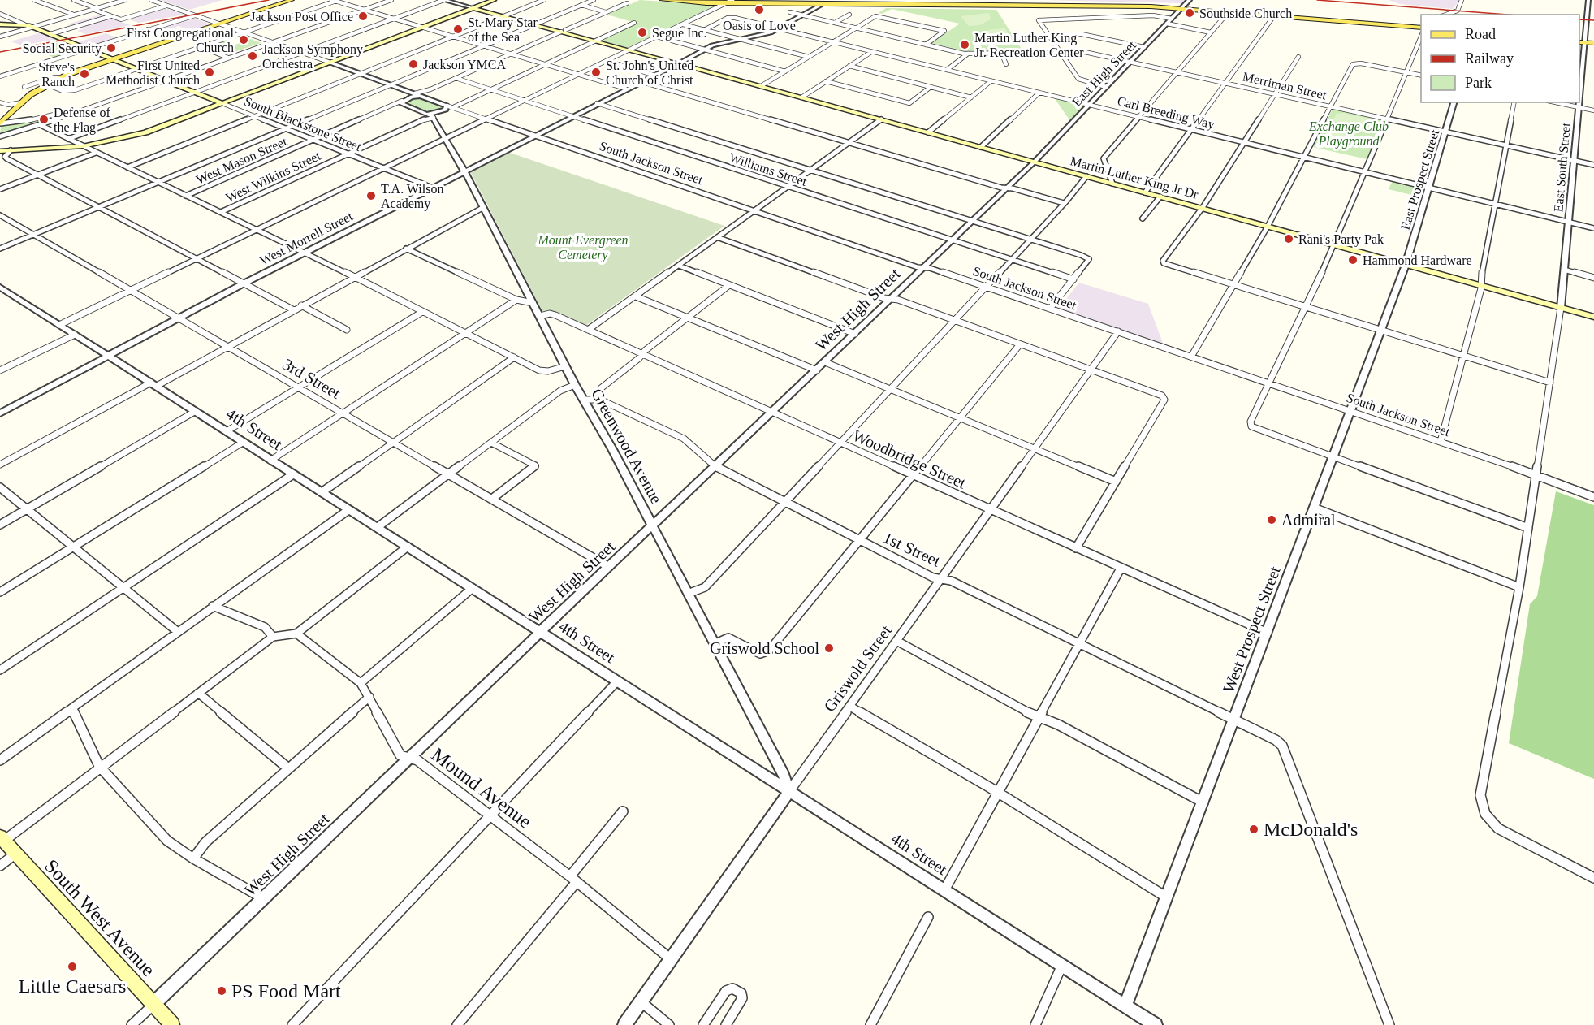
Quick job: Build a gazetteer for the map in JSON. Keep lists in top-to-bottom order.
{
  "streets": {
    "main road": ["South Blackstone Street", "Martin Luther King Jr Dr", "South West Avenue"],
    "street": [
      "East High Street",
      "Merriman Street",
      "Carl Breeding Way",
      "West Mason Street",
      "South Jackson Street",
      "East South Street",
      "Williams Street",
      "West Wilkins Street",
      "East Prospect Street",
      "West Morrell Street",
      "West High Street",
      "3rd Street",
      "4th Street",
      "Greenwood Avenue",
      "Woodbridge Street",
      "1st Street",
      "West Prospect Street",
      "Griswold Street",
      "Mound Avenue"
    ]
  },
  "crossings": [
    ["East High Street", "Merriman Street"],
    ["East High Street", "Carl Breeding Way"],
    ["East High Street", "Martin Luther King Jr Dr"],
    ["East High Street", "West High Street"],
    ["Merriman Street", "East South Street"],
    ["Merriman Street", "East Prospect Street"],
    ["Merriman Street", "West Morrell Street"],
    ["Carl Breeding Way", "East South Street"],
    ["Carl Breeding Way", "East Prospect Street"],
    ["Carl Breeding Way", "West Morrell Street"],
    ["South Blackstone Street", "West Mason Street"],
    ["South Blackstone Street", "West Wilkins Street"],
    ["South Blackstone Street", "West Morrell Street"],
    ["South Jackson Street", "West Wilkins Street"],
    ["South Jackson Street", "West Morrell Street"],
    ["South Jackson Street", "West High Street"],
    ["South Jackson Street", "West Prospect Street"],
    ["South Jackson Street", "Griswold Street"],
    ["East South Street", "Martin Luther King Jr Dr"],
    ["Williams Street", "West Wilkins Street"],
    ["Williams Street", "West Morrell Street"],
    ["Williams Street", "West High Street"],
    ["West Wilkins Street", "Martin Luther King Jr Dr"],
    ["West Wilkins Street", "Greenwood Avenue"],
    ["Martin Luther King Jr Dr", "East Prospect Street"],
    ["Martin Luther King Jr Dr", "West Morrell Street"],
    ["Martin Luther King Jr Dr", "West High Street"],
    ["Martin Luther King Jr Dr", "West Prospect Street"],
    ["East Prospect Street", "West Prospect Street"],
    ["West Morrell Street", "3rd Street"],
    ["West Morrell Street", "4th Street"],
    ["West Morrell Street", "Greenwood Avenue"],
    ["West High Street", "3rd Street"],
    ["West High Street", "4th Street"],
    ["West High Street", "Greenwood Avenue"],
    ["West High Street", "Woodbridge Street"],
    ["West High Street", "1st Street"],
    ["West High Street", "Mound Avenue"],
    ["West High Street", "South West Avenue"],
    ["4th Street", "Greenwood Avenue"],
    ["4th Street", "West Prospect Street"],
    ["4th Street", "Griswold Street"],
    ["Greenwood Avenue", "Woodbridge Street"],
    ["Greenwood Avenue", "1st Street"],
    ["Greenwood Avenue", "Griswold Street"],
    ["Woodbridge Street", "West Prospect Street"],
    ["Woodbridge Street", "Griswold Street"],
    ["1st Street", "West Prospect Street"],
    ["1st Street", "Griswold Street"],
    ["Griswold Street", "Mound Avenue"]
  ],
  "parks": ["Exchange Club Playground", "Mount Evergreen Cemetery"],
  "places": [
    "Oasis of Love",
    "Southside Church",
    "Jackson Post Office",
    "St. Mary Star of the Sea",
    "Segue Inc.",
    "First Congregational Church",
    "Martin Luther King Jr. Recreation Center",
    "Social Security",
    "Jackson Symphony Orchestra",
    "Jackson YMCA",
    "First United Methodist Church",
    "St. John's United Church of Christ",
    "Steve's Ranch",
    "Defense of the Flag",
    "T.A. Wilson Academy",
    "Rani's Party Pak",
    "Hammond Hardware",
    "Admiral",
    "Griswold School",
    "McDonald's",
    "Little Caesars",
    "PS Food Mart"
  ],
  "legend": ["Road", "Railway", "Park"]
}
